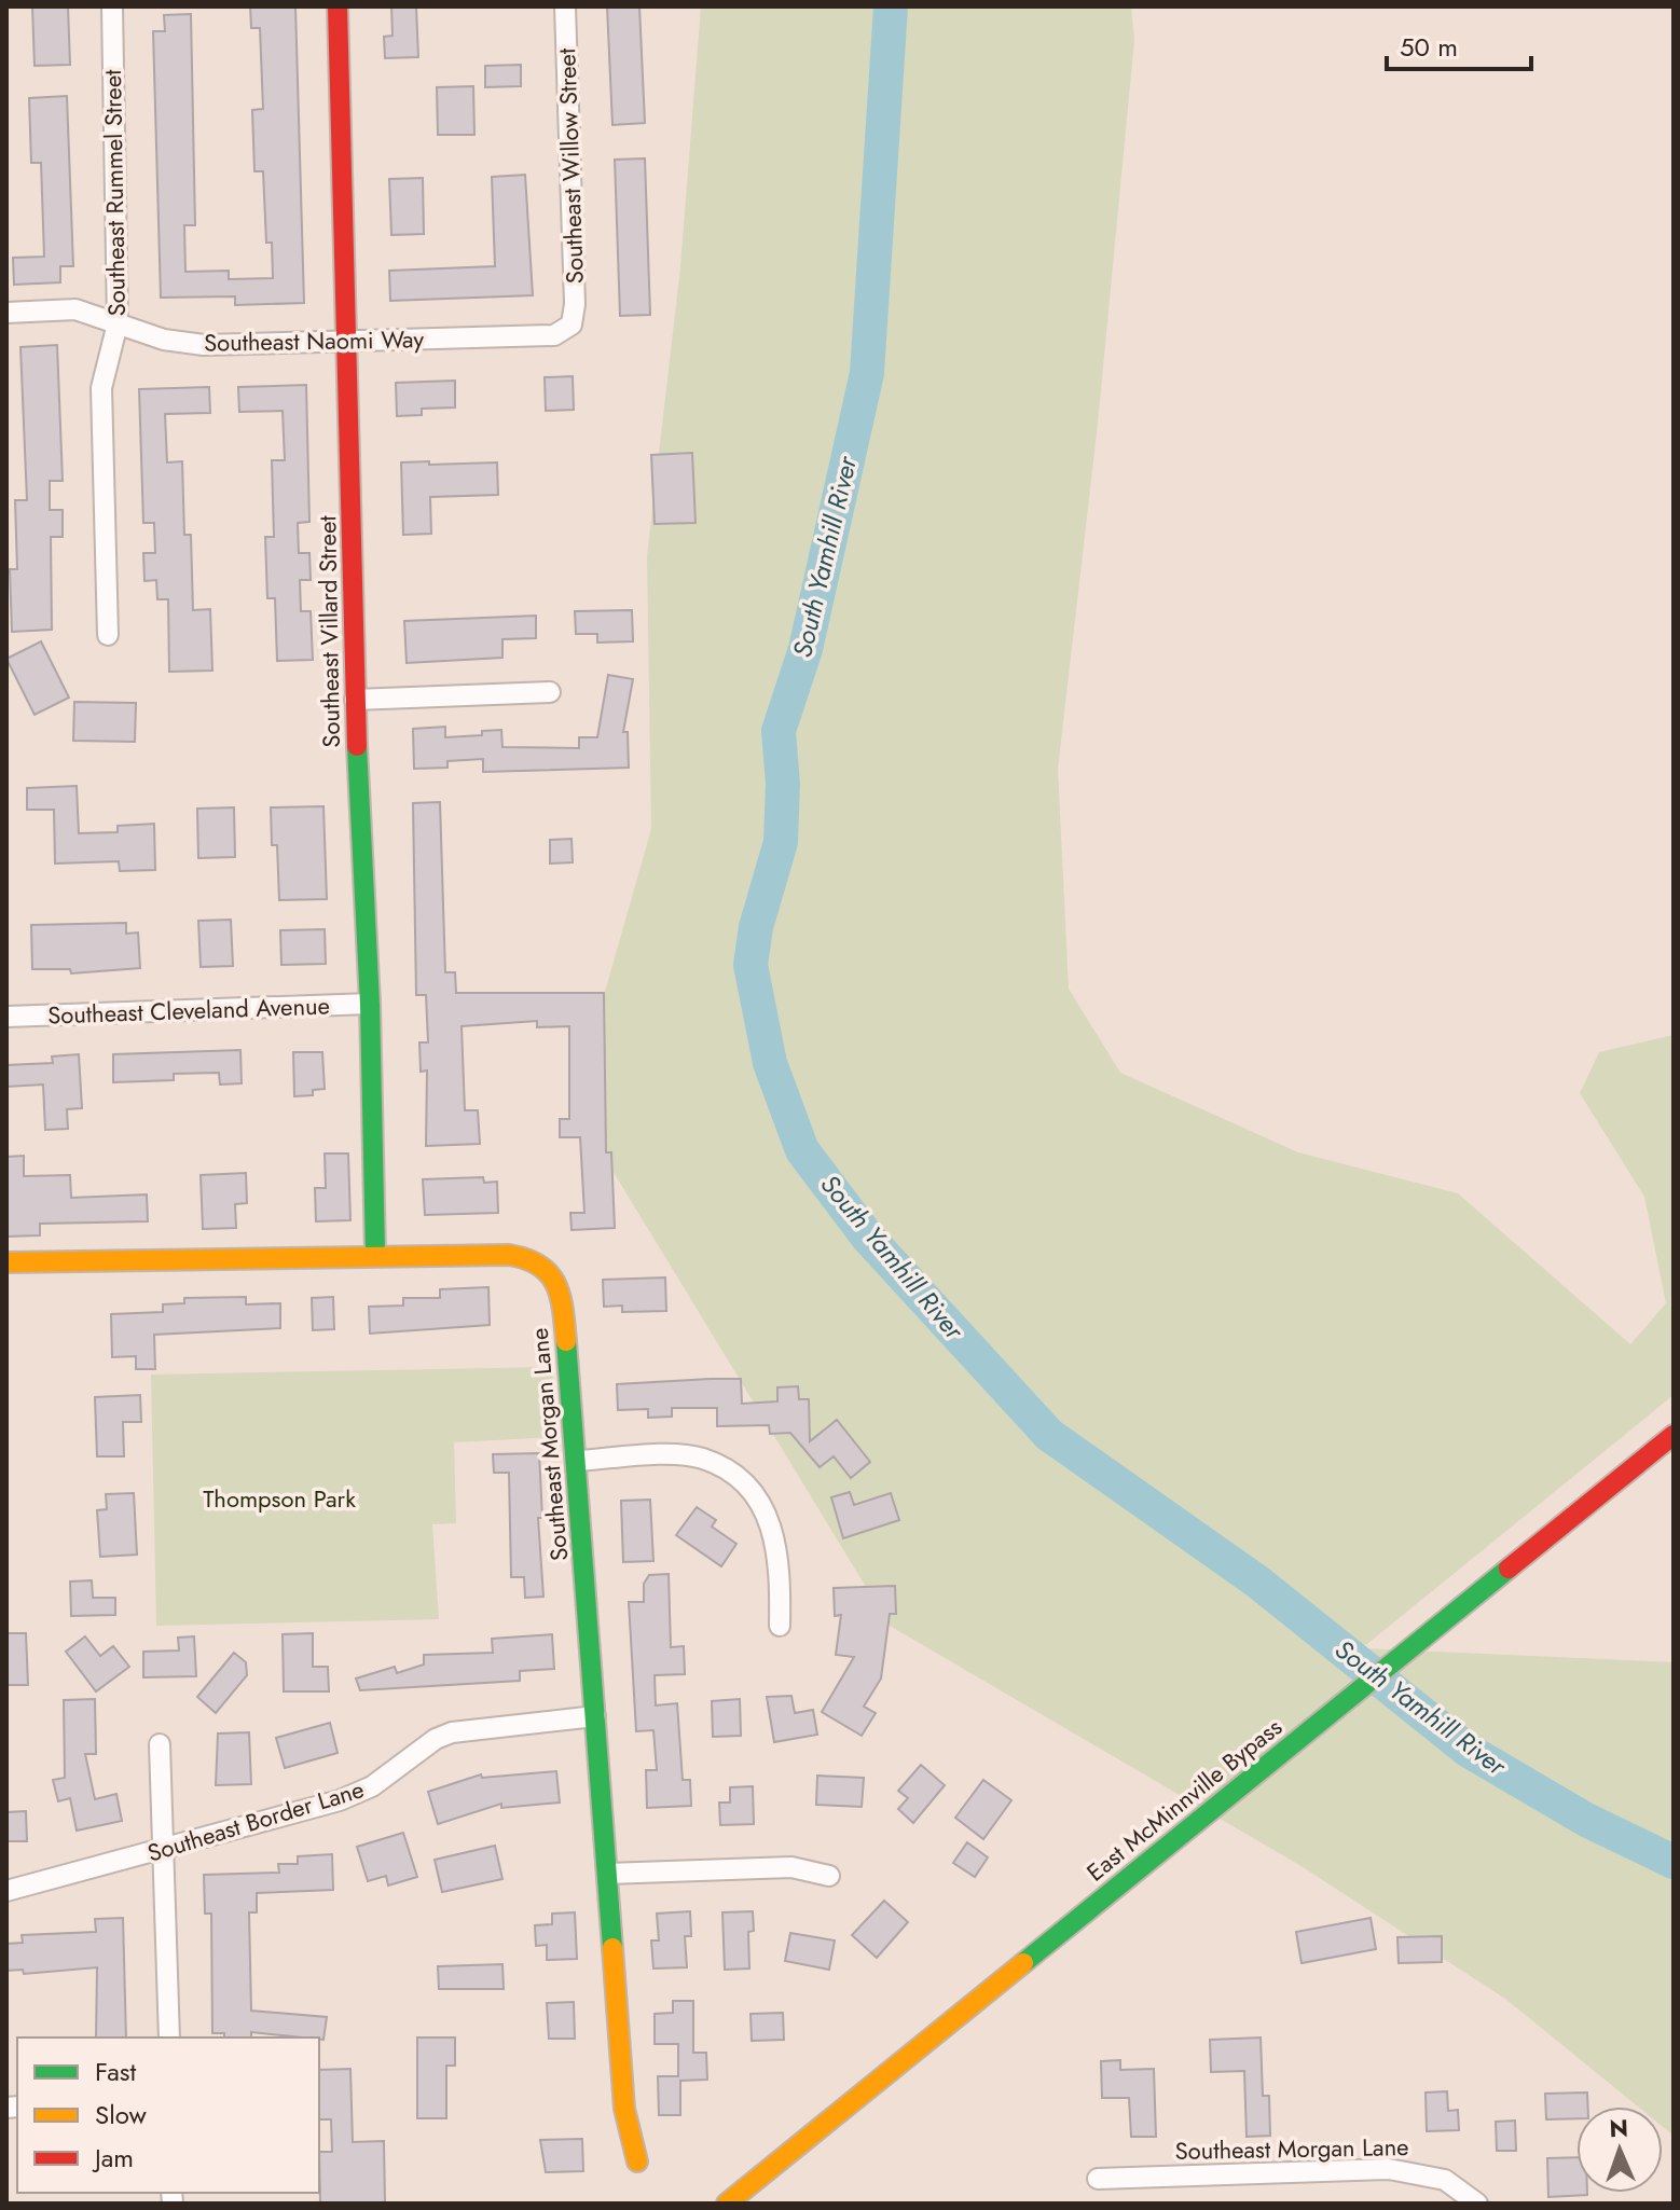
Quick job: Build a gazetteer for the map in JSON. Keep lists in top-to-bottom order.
{
  "streets": {
    "main road": ["Southeast Villard Street", "Southeast Morgan Lane", "East McMinnville Bypass"],
    "street": [
      "Southeast Willow Street",
      "Southeast Rummel Street",
      "Southeast Naomi Way",
      "Southeast Cleveland Avenue",
      "Southeast Border Lane"
    ]
  },
  "crossings": [
    ["Southeast Willow Street", "Southeast Naomi Way"],
    ["Southeast Rummel Street", "Southeast Naomi Way"],
    ["Southeast Naomi Way", "Southeast Villard Street"],
    ["Southeast Villard Street", "Southeast Cleveland Avenue"],
    ["Southeast Villard Street", "Southeast Morgan Lane"],
    ["Southeast Morgan Lane", "Southeast Border Lane"]
  ],
  "water": ["South Yamhill River"],
  "parks": ["Thompson Park"],
  "legend": ["Fast", "Slow", "Jam"],
  "scale_bar": "50 m",
  "north": "top"
}
